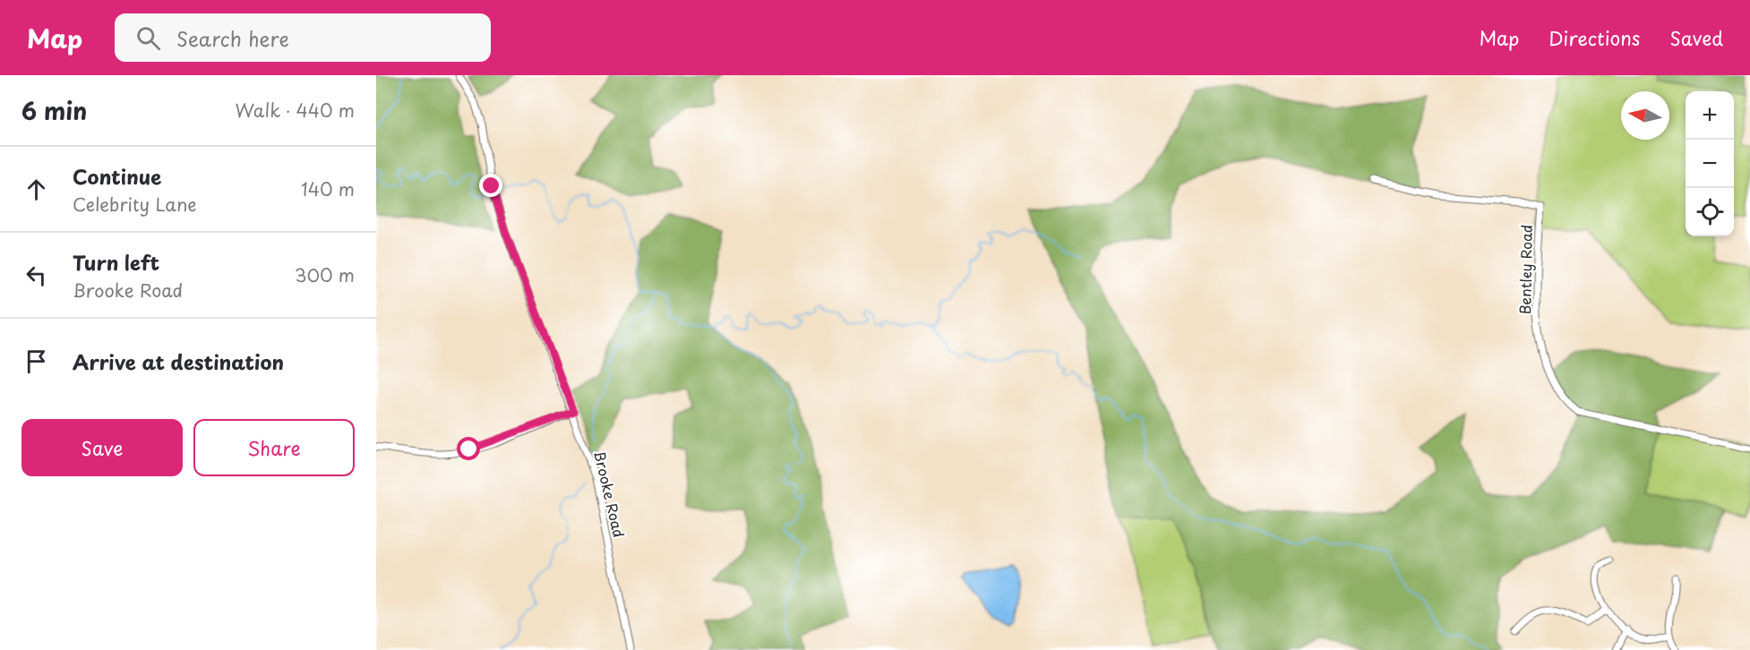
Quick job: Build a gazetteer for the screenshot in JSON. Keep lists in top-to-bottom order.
{
  "streets": {
    "street": ["Bentley Road", "Brooke Road"]
  },
  "north": "left",
  "page": {
    "header": "Map",
    "search": "Search here",
    "nav": ["Map", "Directions", "Saved"],
    "heading": ["6 min", "Walk · 440 m"],
    "map_buttons": ["+", "−"],
    "list": [
      ["Continue", "Celebrity Lane", "140 m"],
      ["Turn left", "Brooke Road", "300 m"],
      "Arrive at destination"
    ],
    "buttons": ["Save", "Share"]
  }
}
